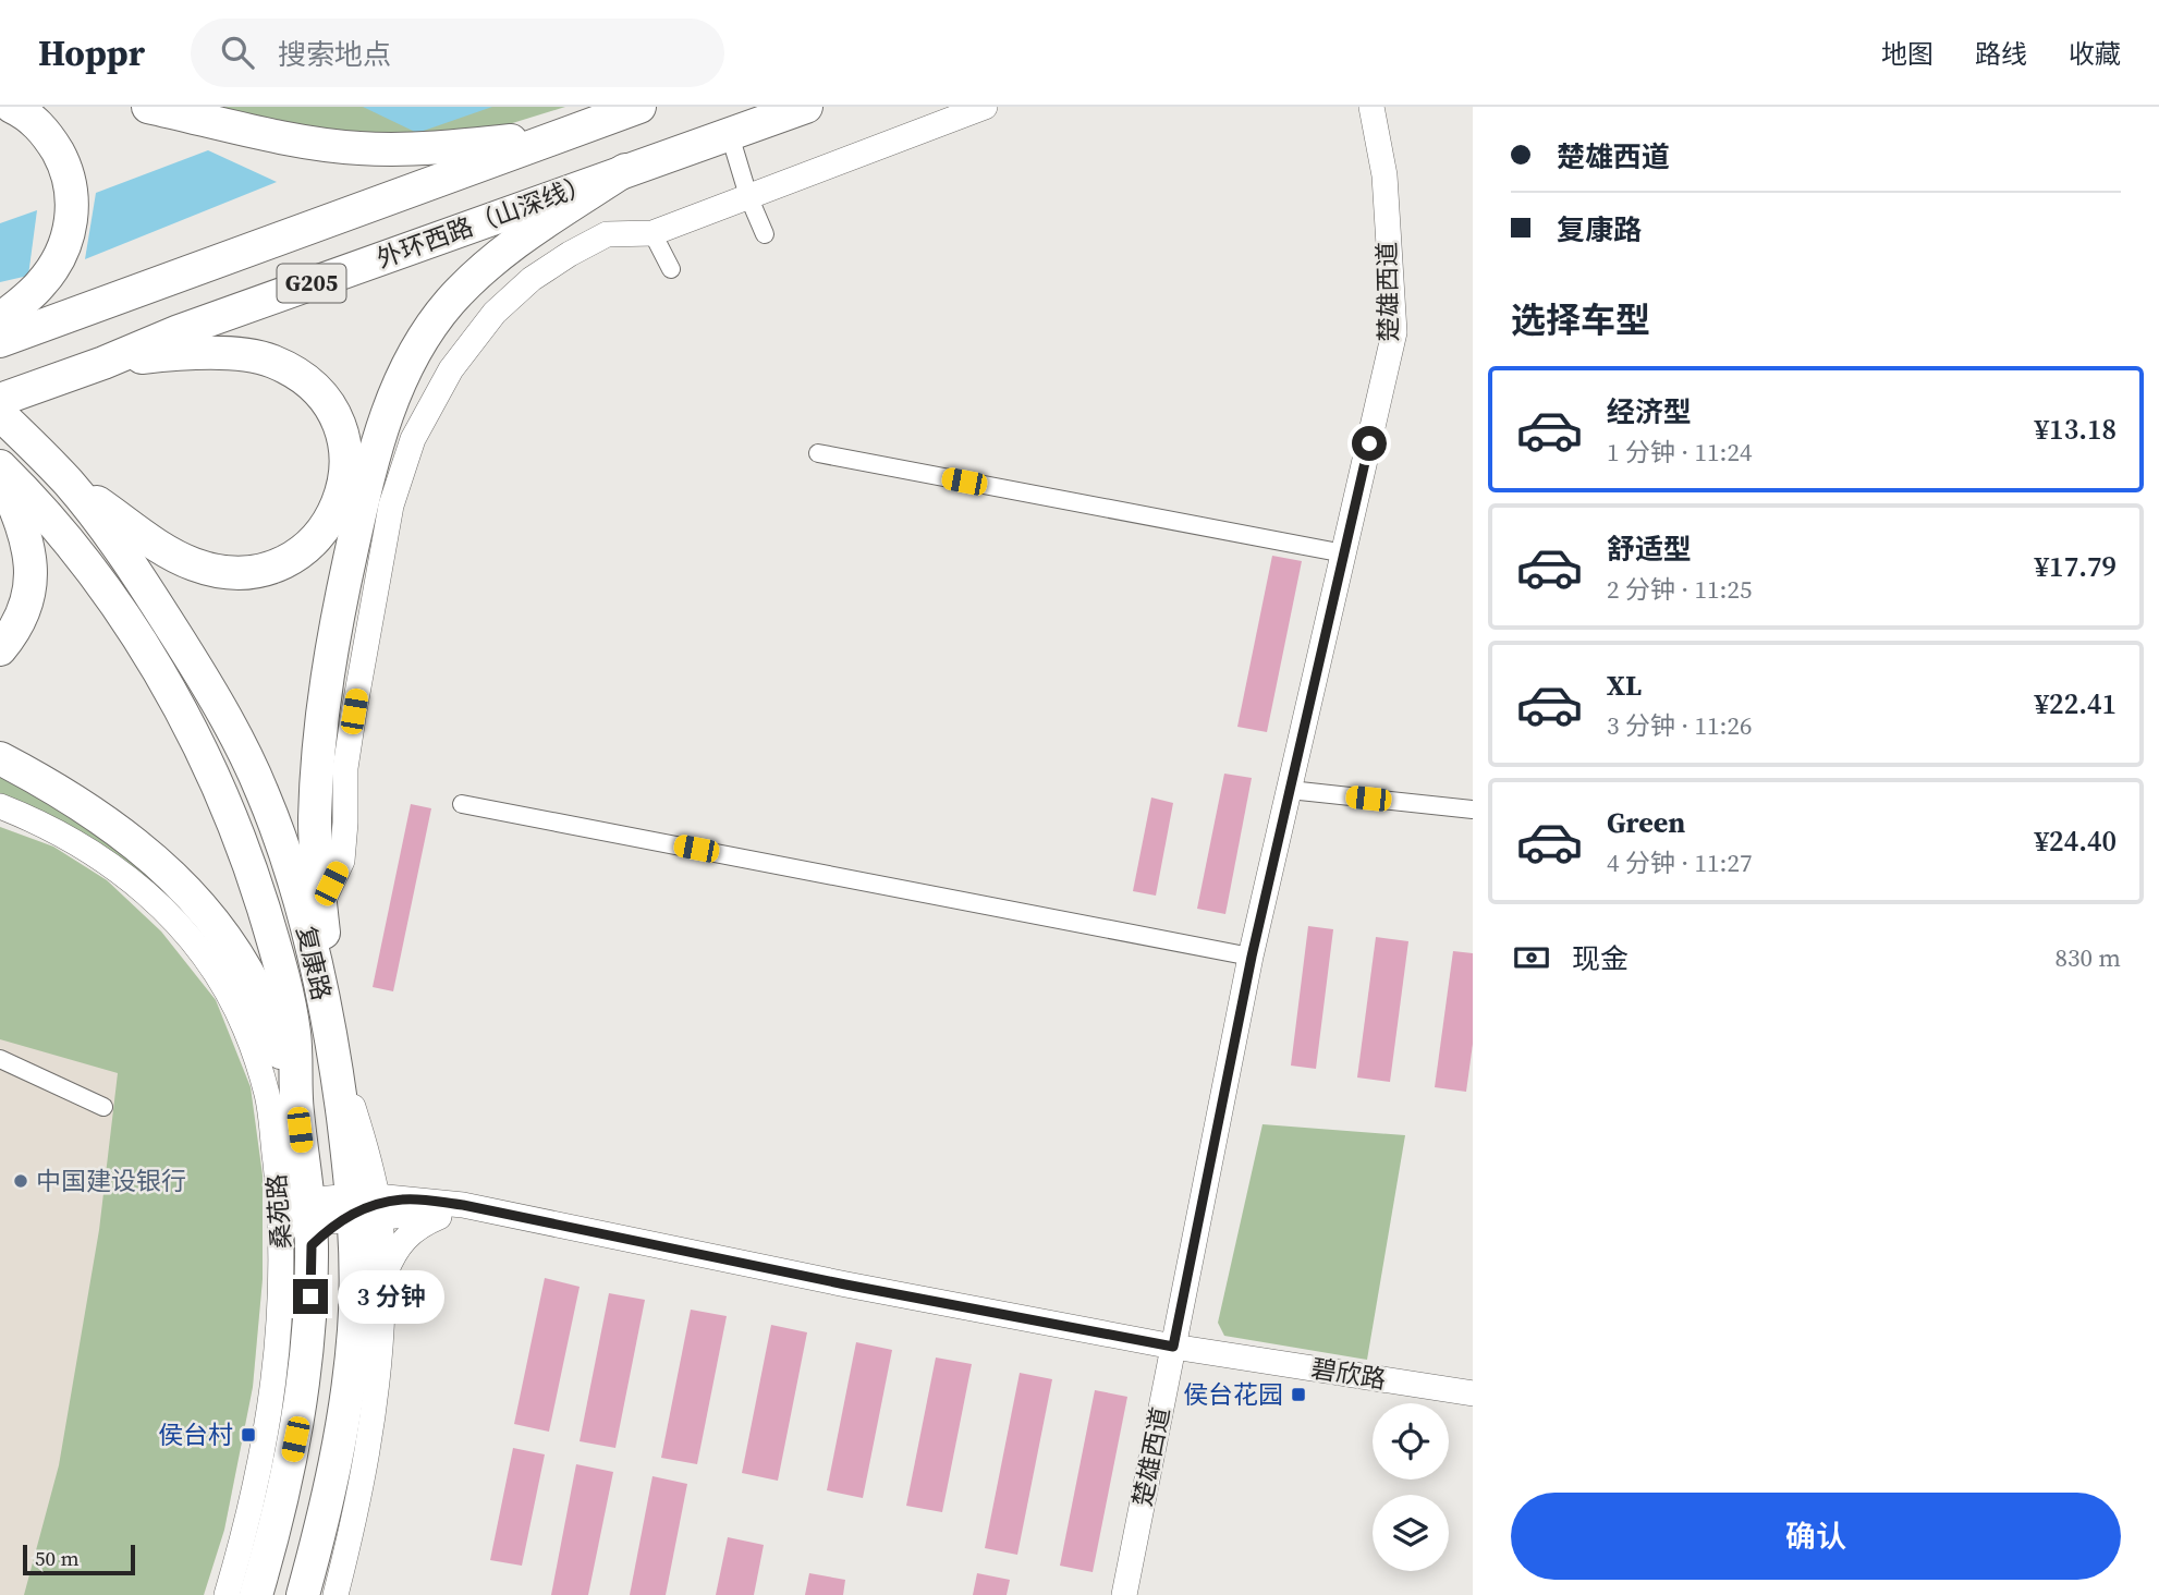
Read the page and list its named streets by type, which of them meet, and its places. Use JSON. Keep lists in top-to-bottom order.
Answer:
{
  "streets": {
    "highway": ["外环西路（山深线）", "G205", "复康路"],
    "street": ["楚雄西道", "桑苑路", "碧欣路"]
  },
  "crossings": [
    ["楚雄西道", "碧欣路"],
    ["复康路", "桑苑路"],
    ["复康路", "碧欣路"],
    ["桑苑路", "碧欣路"]
  ],
  "places": {
    "other": ["中国建设银行"],
    "transit": ["侯台花园", "侯台村"]
  },
  "scale_bar": "50 m",
  "page": {
    "header": "Hoppr",
    "search": "搜索地点",
    "nav": ["地图", "路线", "收藏"],
    "banner": ["楚雄西道", "复康路"],
    "heading": "选择车型",
    "list": [
      {
        "name": "经济型",
        "note": "1 分钟 · 11:24",
        "value": "¥13.18"
      },
      {
        "name": "舒适型",
        "note": "2 分钟 · 11:25",
        "value": "¥17.79"
      },
      {
        "name": "XL",
        "note": "3 分钟 · 11:26",
        "value": "¥22.41"
      },
      {
        "name": "Green",
        "note": "4 分钟 · 11:27",
        "value": "¥24.40"
      }
    ],
    "pay": ["现金", "830 m"],
    "bubble": "3 分钟",
    "buttons": "确认",
    "scale": "50 m"
  }
}
